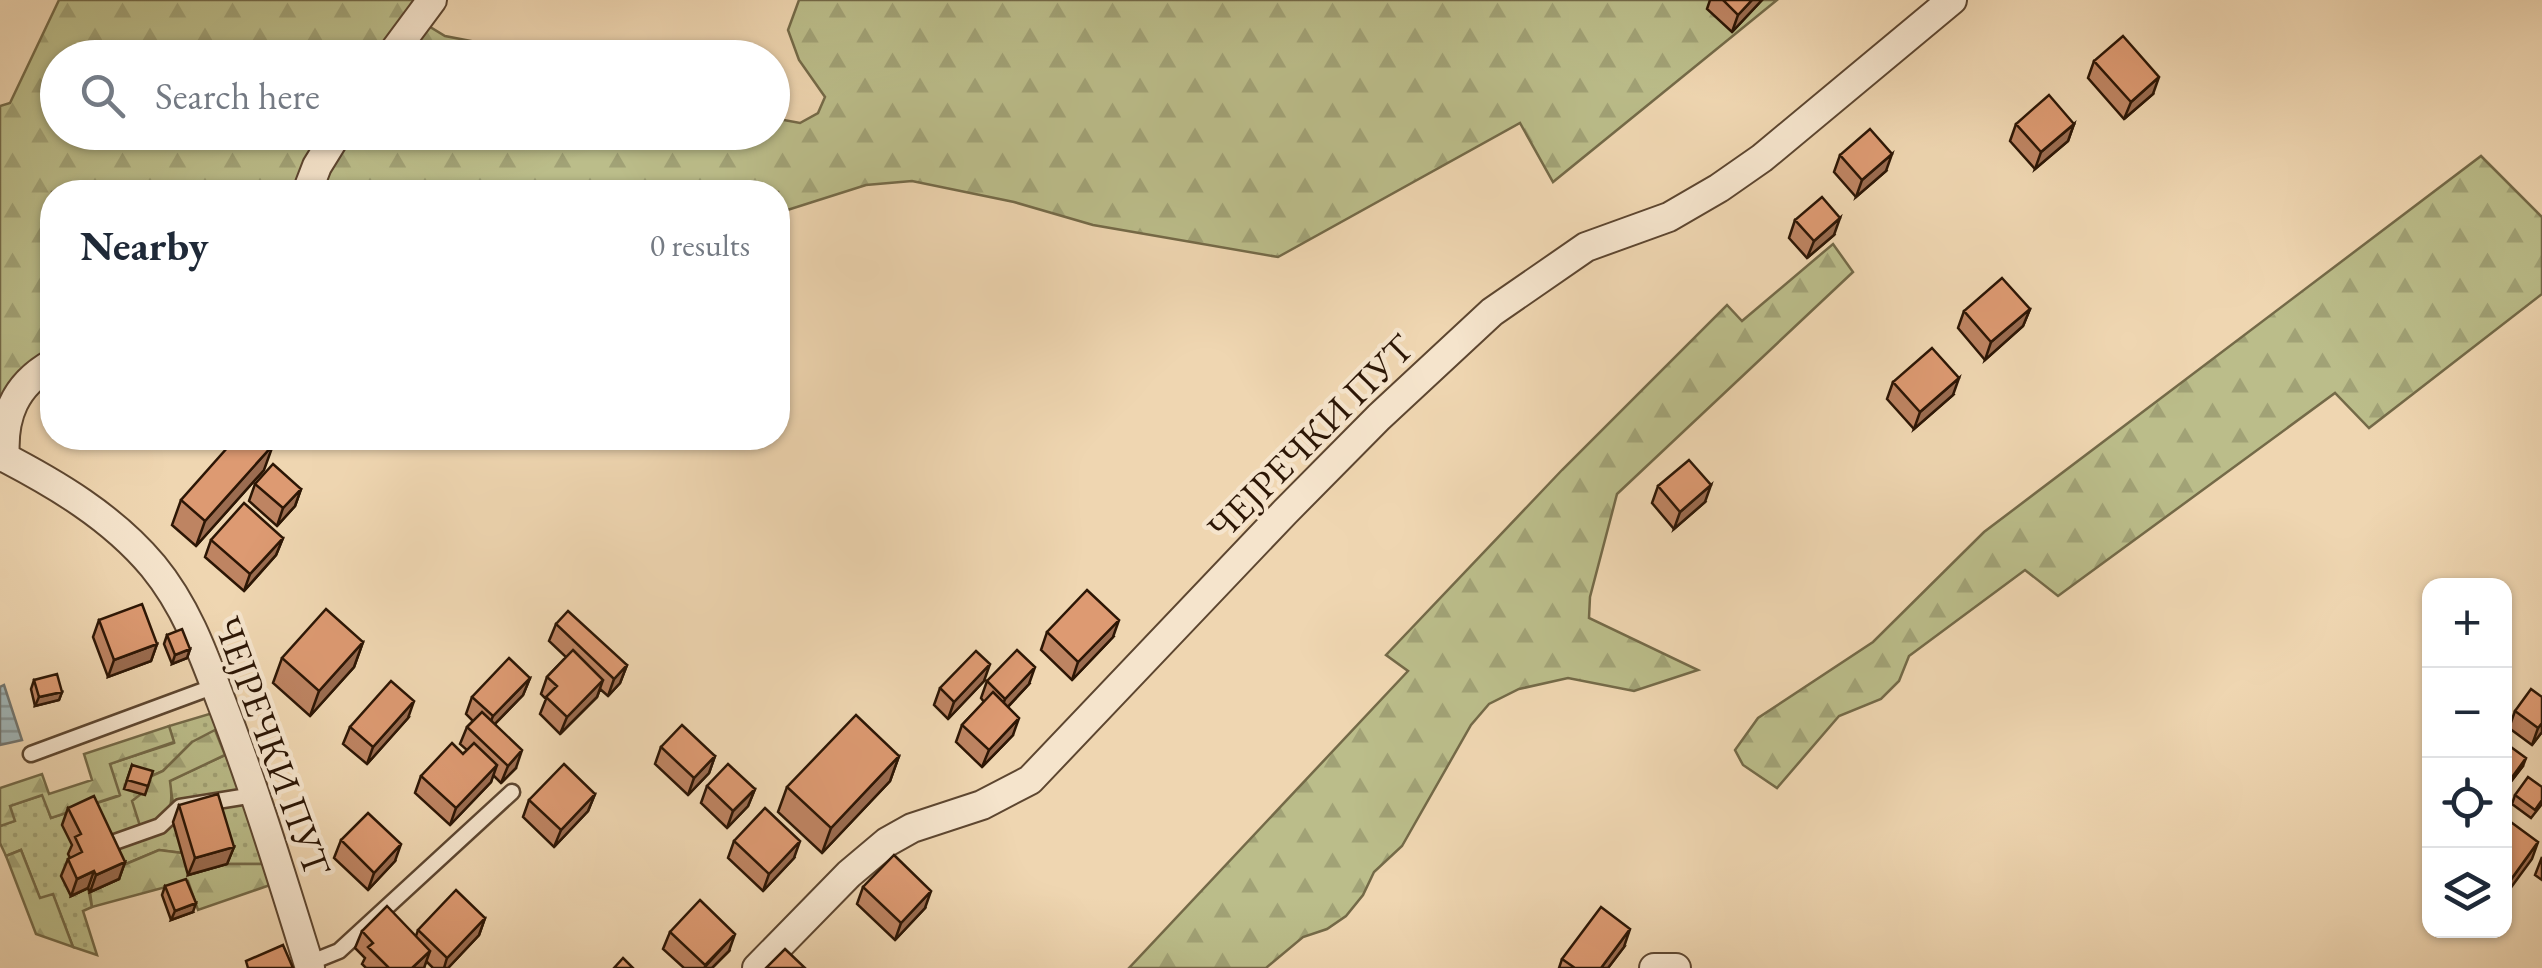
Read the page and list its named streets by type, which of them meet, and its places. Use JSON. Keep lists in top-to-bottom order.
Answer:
{
  "streets": {
    "street": ["ЧЕЈРЕЧКИ ПУТ"]
  },
  "page": {
    "search": "Search here",
    "heading": ["Nearby", "0 results"],
    "map_buttons": ["+", "−"]
  }
}
